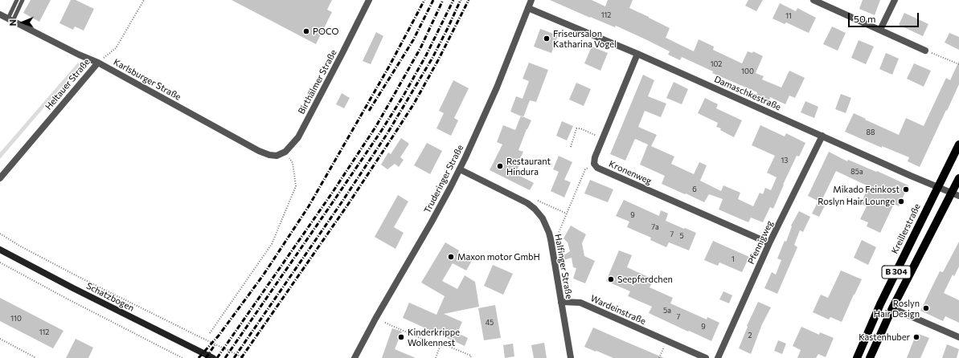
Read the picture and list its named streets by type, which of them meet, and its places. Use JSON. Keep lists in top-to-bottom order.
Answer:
{
  "streets": {
    "main road": ["Kreillerstraße", "B 304", "Schatzbogen"],
    "street": [
      "Karlsburger Straße",
      "Birthälmer Straße",
      "Heltauer Straße",
      "Damaschkestraße",
      "Kronenweg",
      "Truderinger Straße",
      "Pfennigweg",
      "Halfinger Straße",
      "Wardeinstraße"
    ]
  },
  "crossings": [
    ["Karlsburger Straße", "Birthälmer Straße"],
    ["Karlsburger Straße", "Heltauer Straße"],
    ["Damaschkestraße", "Kronenweg"],
    ["Damaschkestraße", "Truderinger Straße"],
    ["Damaschkestraße", "Kreillerstraße"],
    ["Damaschkestraße", "Pfennigweg"],
    ["Damaschkestraße", "B 304"],
    ["Kronenweg", "Pfennigweg"],
    ["Truderinger Straße", "Halfinger Straße"],
    ["Halfinger Straße", "Wardeinstraße"]
  ],
  "places": [
    "POCO",
    "Friseursalon Katharina Vogel",
    "Restaurant Hindura",
    "Mikado Feinkost",
    "Roslyn Hair Lounge",
    "Maxon motor GmbH",
    "Seepferdchen",
    "Roslyn Hair Design",
    "Kinderkrippe Wolkennest",
    "Kastenhuber"
  ],
  "house_numbers": [
    "112",
    "11",
    "102",
    "100",
    "88",
    "13",
    "85a",
    "6",
    "9",
    "7a",
    "7",
    "5",
    "1",
    "5a",
    "7",
    "110",
    "45",
    "9",
    "112",
    "2"
  ],
  "scale_bar": "50 m",
  "north": "left"
}
